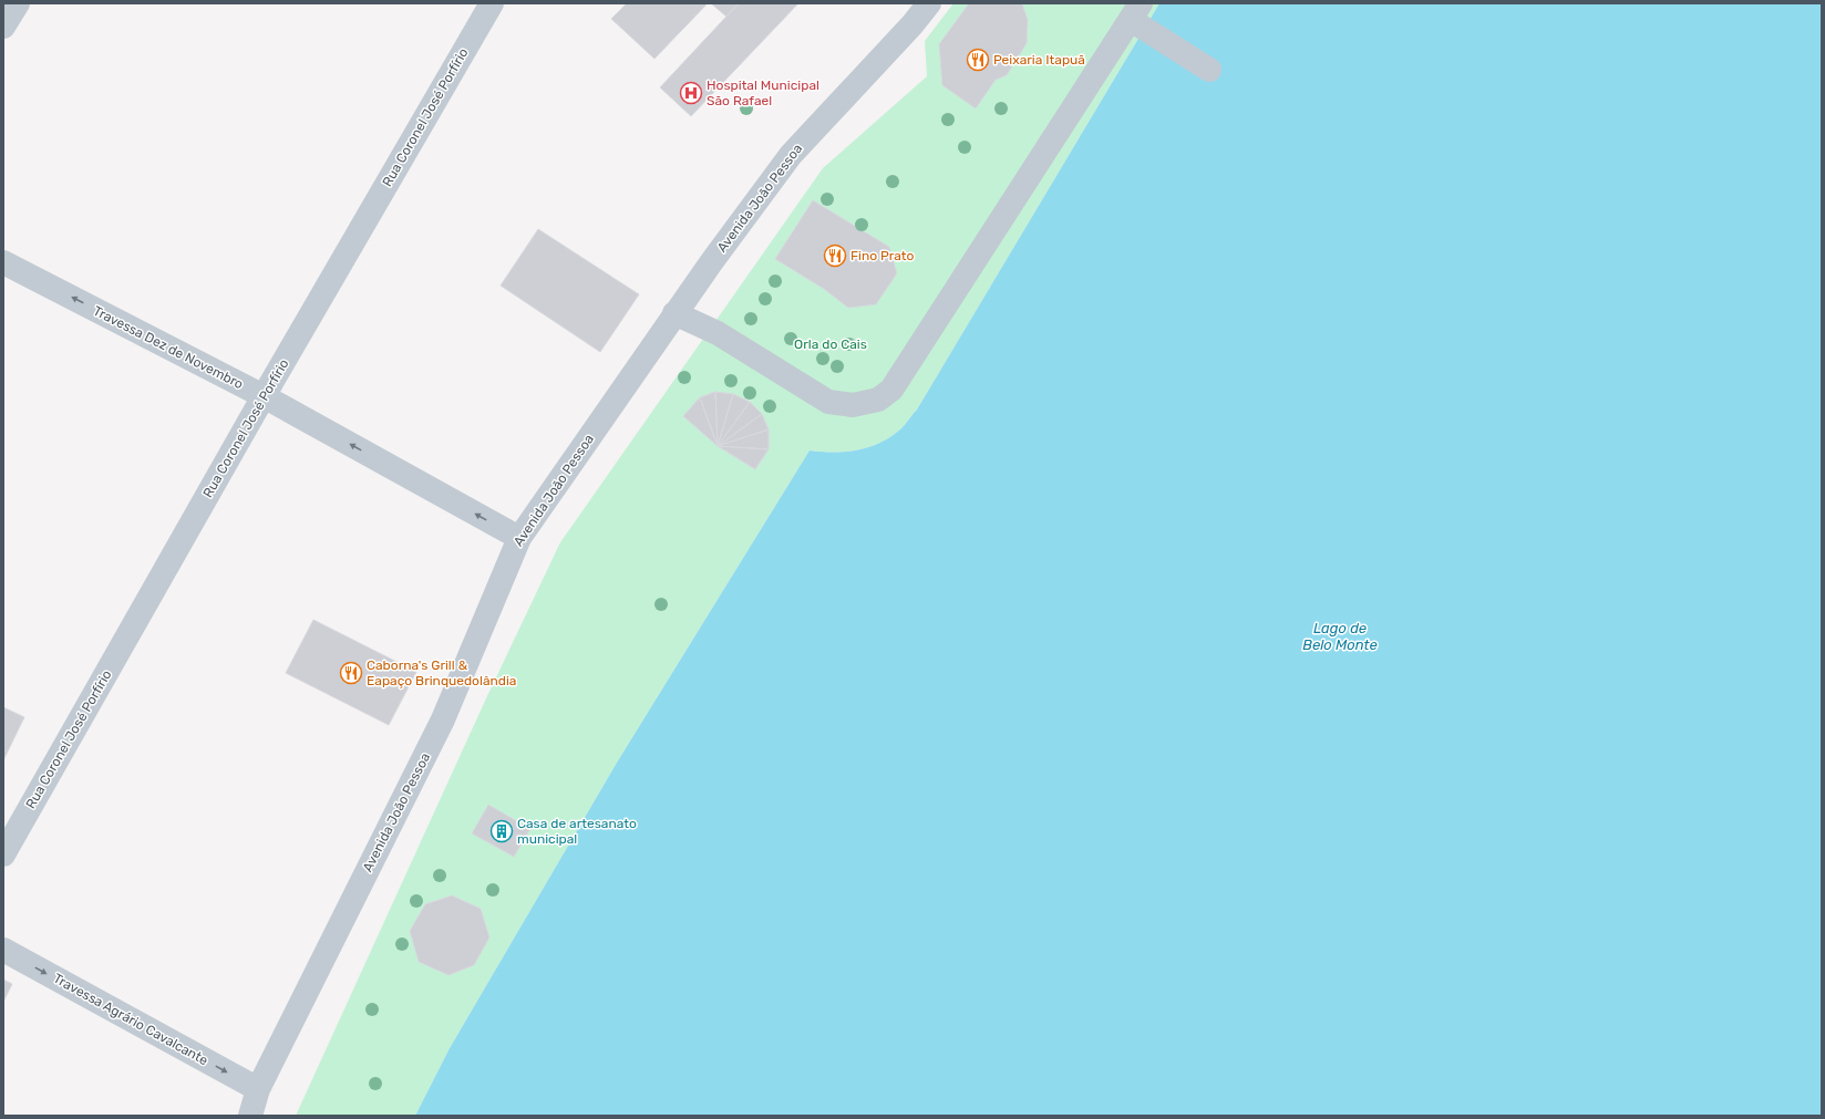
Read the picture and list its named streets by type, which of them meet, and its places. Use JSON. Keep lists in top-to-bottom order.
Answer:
{
  "streets": {
    "street": [
      "Rua Coronel José Porfírio",
      "Avenida João Pessoa",
      "Travessa Dez de Novembro",
      "Travessa Agrário Cavalcante"
    ]
  },
  "crossings": [
    ["Rua Coronel José Porfírio", "Travessa Dez de Novembro"],
    ["Avenida João Pessoa", "Travessa Dez de Novembro"],
    ["Avenida João Pessoa", "Travessa Agrário Cavalcante"]
  ],
  "one_way": ["Travessa Dez de Novembro", "Travessa Agrário Cavalcante"],
  "water": ["Lago de Belo Monte"],
  "parks": ["Orla do Cais"],
  "places": {
    "restaurant": ["Peixaria Itapuã", "Fino Prato", "Caborna's Grill & Eapaço Brinquedolândia"],
    "hospital": ["Hospital Municipal São Rafael"],
    "building": ["Casa de artesanato municipal"]
  }
}
